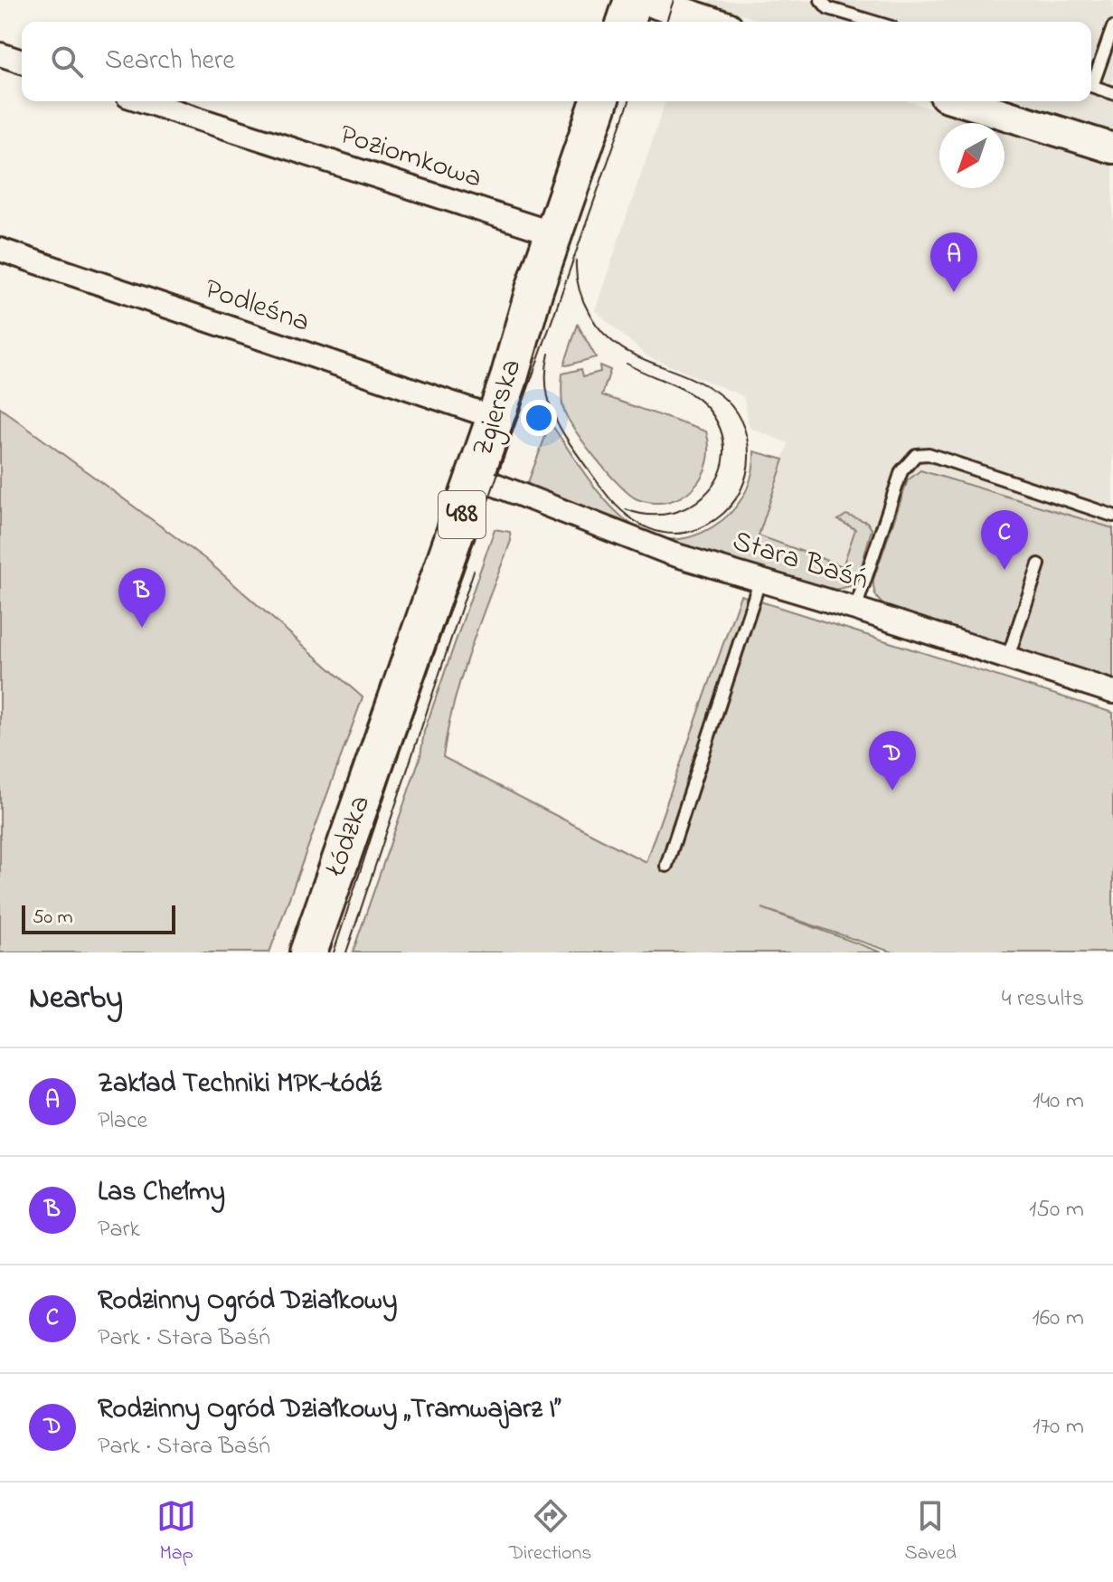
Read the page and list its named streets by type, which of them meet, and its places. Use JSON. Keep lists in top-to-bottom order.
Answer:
{
  "streets": {
    "main road": ["Zgierska", "488", "Łódzka"],
    "street": ["Poziomkowa", "Podleśna", "Stara Baśń"]
  },
  "crossings": [
    ["Poziomkowa", "Zgierska"],
    ["Podleśna", "Zgierska"],
    ["Zgierska", "Stara Baśń"],
    ["Zgierska", "Łódzka"]
  ],
  "scale_bar": "50 m",
  "north": "bottom left",
  "page": {
    "search": "Search here",
    "pins": [
      "A",
      "C",
      "B",
      "D"
    ],
    "scale": "50 m",
    "heading": ["Nearby", "4 results"],
    "list": [
      {
        "mark": "A",
        "name": "Zakład Techniki MPK-Łódź",
        "note": "Place",
        "value": "140 m"
      },
      {
        "mark": "B",
        "name": "Las Chełmy",
        "note": "Park",
        "value": "150 m"
      },
      {
        "mark": "C",
        "name": "Rodzinny Ogród Działkowy",
        "note": "Park · Stara Baśń",
        "value": "160 m"
      },
      {
        "mark": "D",
        "name": "Rodzinny Ogród Działkowy „Tramwajarz I”",
        "note": "Park · Stara Baśń",
        "value": "170 m"
      }
    ],
    "nav": ["Map", "Directions", "Saved"]
  }
}
